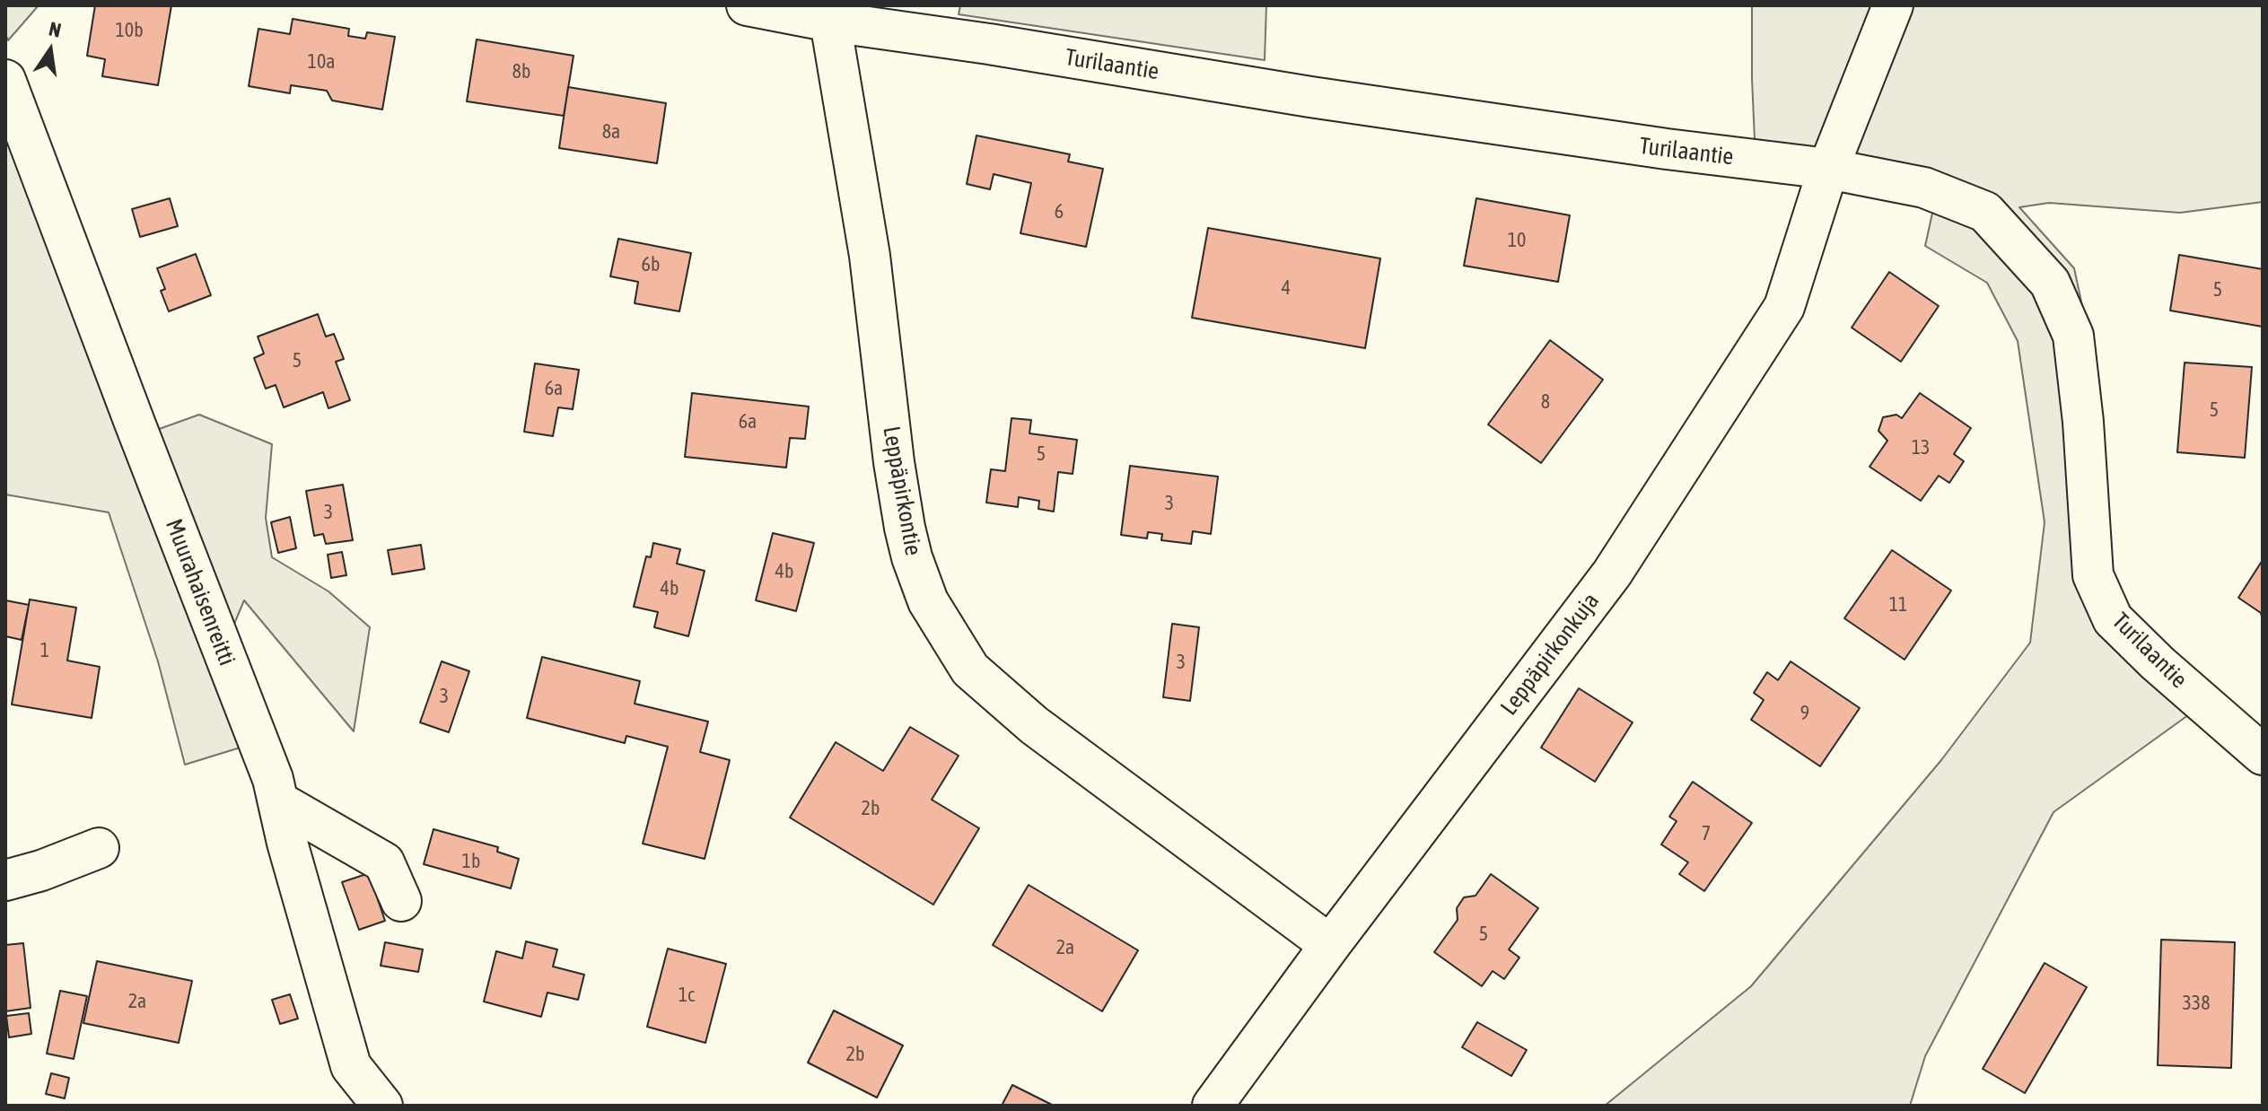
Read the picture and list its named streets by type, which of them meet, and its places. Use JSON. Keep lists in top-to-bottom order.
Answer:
{
  "streets": {
    "street": [
      "Turilaantie",
      "Leppäpirkontie",
      "Muurahaisenreitti",
      "Leppäpirkonkuja"
    ]
  },
  "crossings": [
    ["Turilaantie", "Leppäpirkontie"],
    ["Turilaantie", "Leppäpirkonkuja"],
    ["Leppäpirkontie", "Leppäpirkonkuja"]
  ],
  "house_numbers": [
    "10b",
    "10a",
    "8b",
    "8a",
    "6",
    "10",
    "6b",
    "4",
    "5",
    "5",
    "6a",
    "8",
    "5",
    "6a",
    "13",
    "5",
    "3",
    "3",
    "4b",
    "4b",
    "11",
    "1",
    "3",
    "3",
    "9",
    "2b",
    "7",
    "1b",
    "5",
    "2a",
    "1c",
    "2a",
    "338",
    "2b"
  ],
  "north": "top"
}
